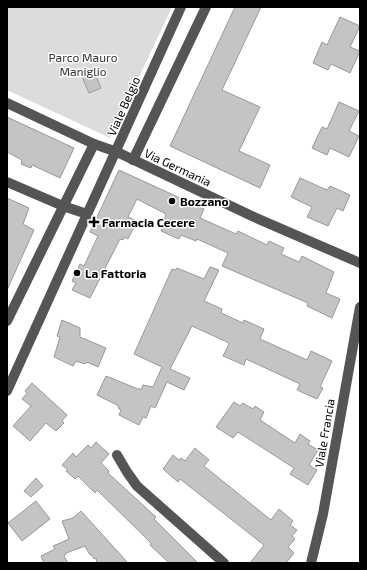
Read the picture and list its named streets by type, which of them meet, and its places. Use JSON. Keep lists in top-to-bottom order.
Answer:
{
  "streets": {
    "street": ["Viale Belgio", "Via Germania", "Viale Francia"]
  },
  "crossings": [
    ["Viale Belgio", "Via Germania"]
  ],
  "parks": ["Parco Mauro Maniglio"],
  "places": {
    "other": ["Bozzano", "La Fattoria"],
    "health": ["Farmacia Cecere"]
  }
}
